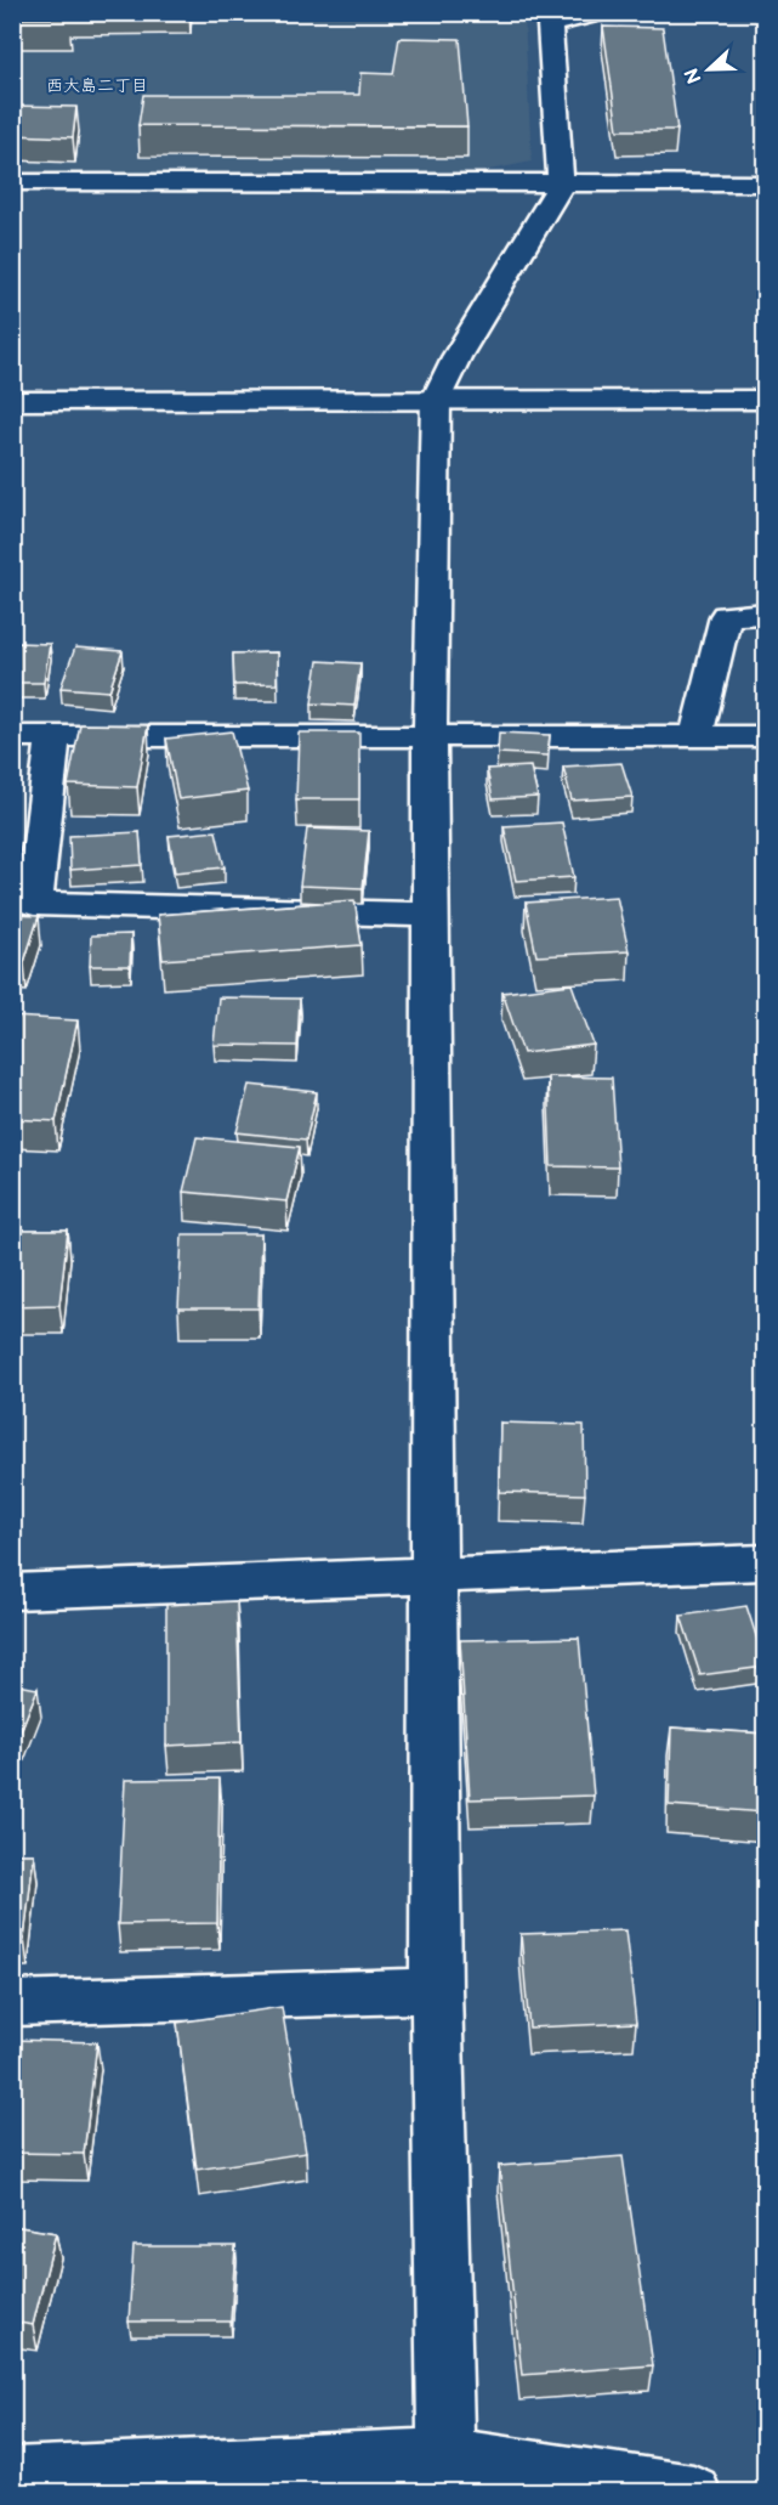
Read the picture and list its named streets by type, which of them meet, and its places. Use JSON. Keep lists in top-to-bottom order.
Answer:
{
  "districts": ["西大島二丁目"],
  "north": "left"
}
